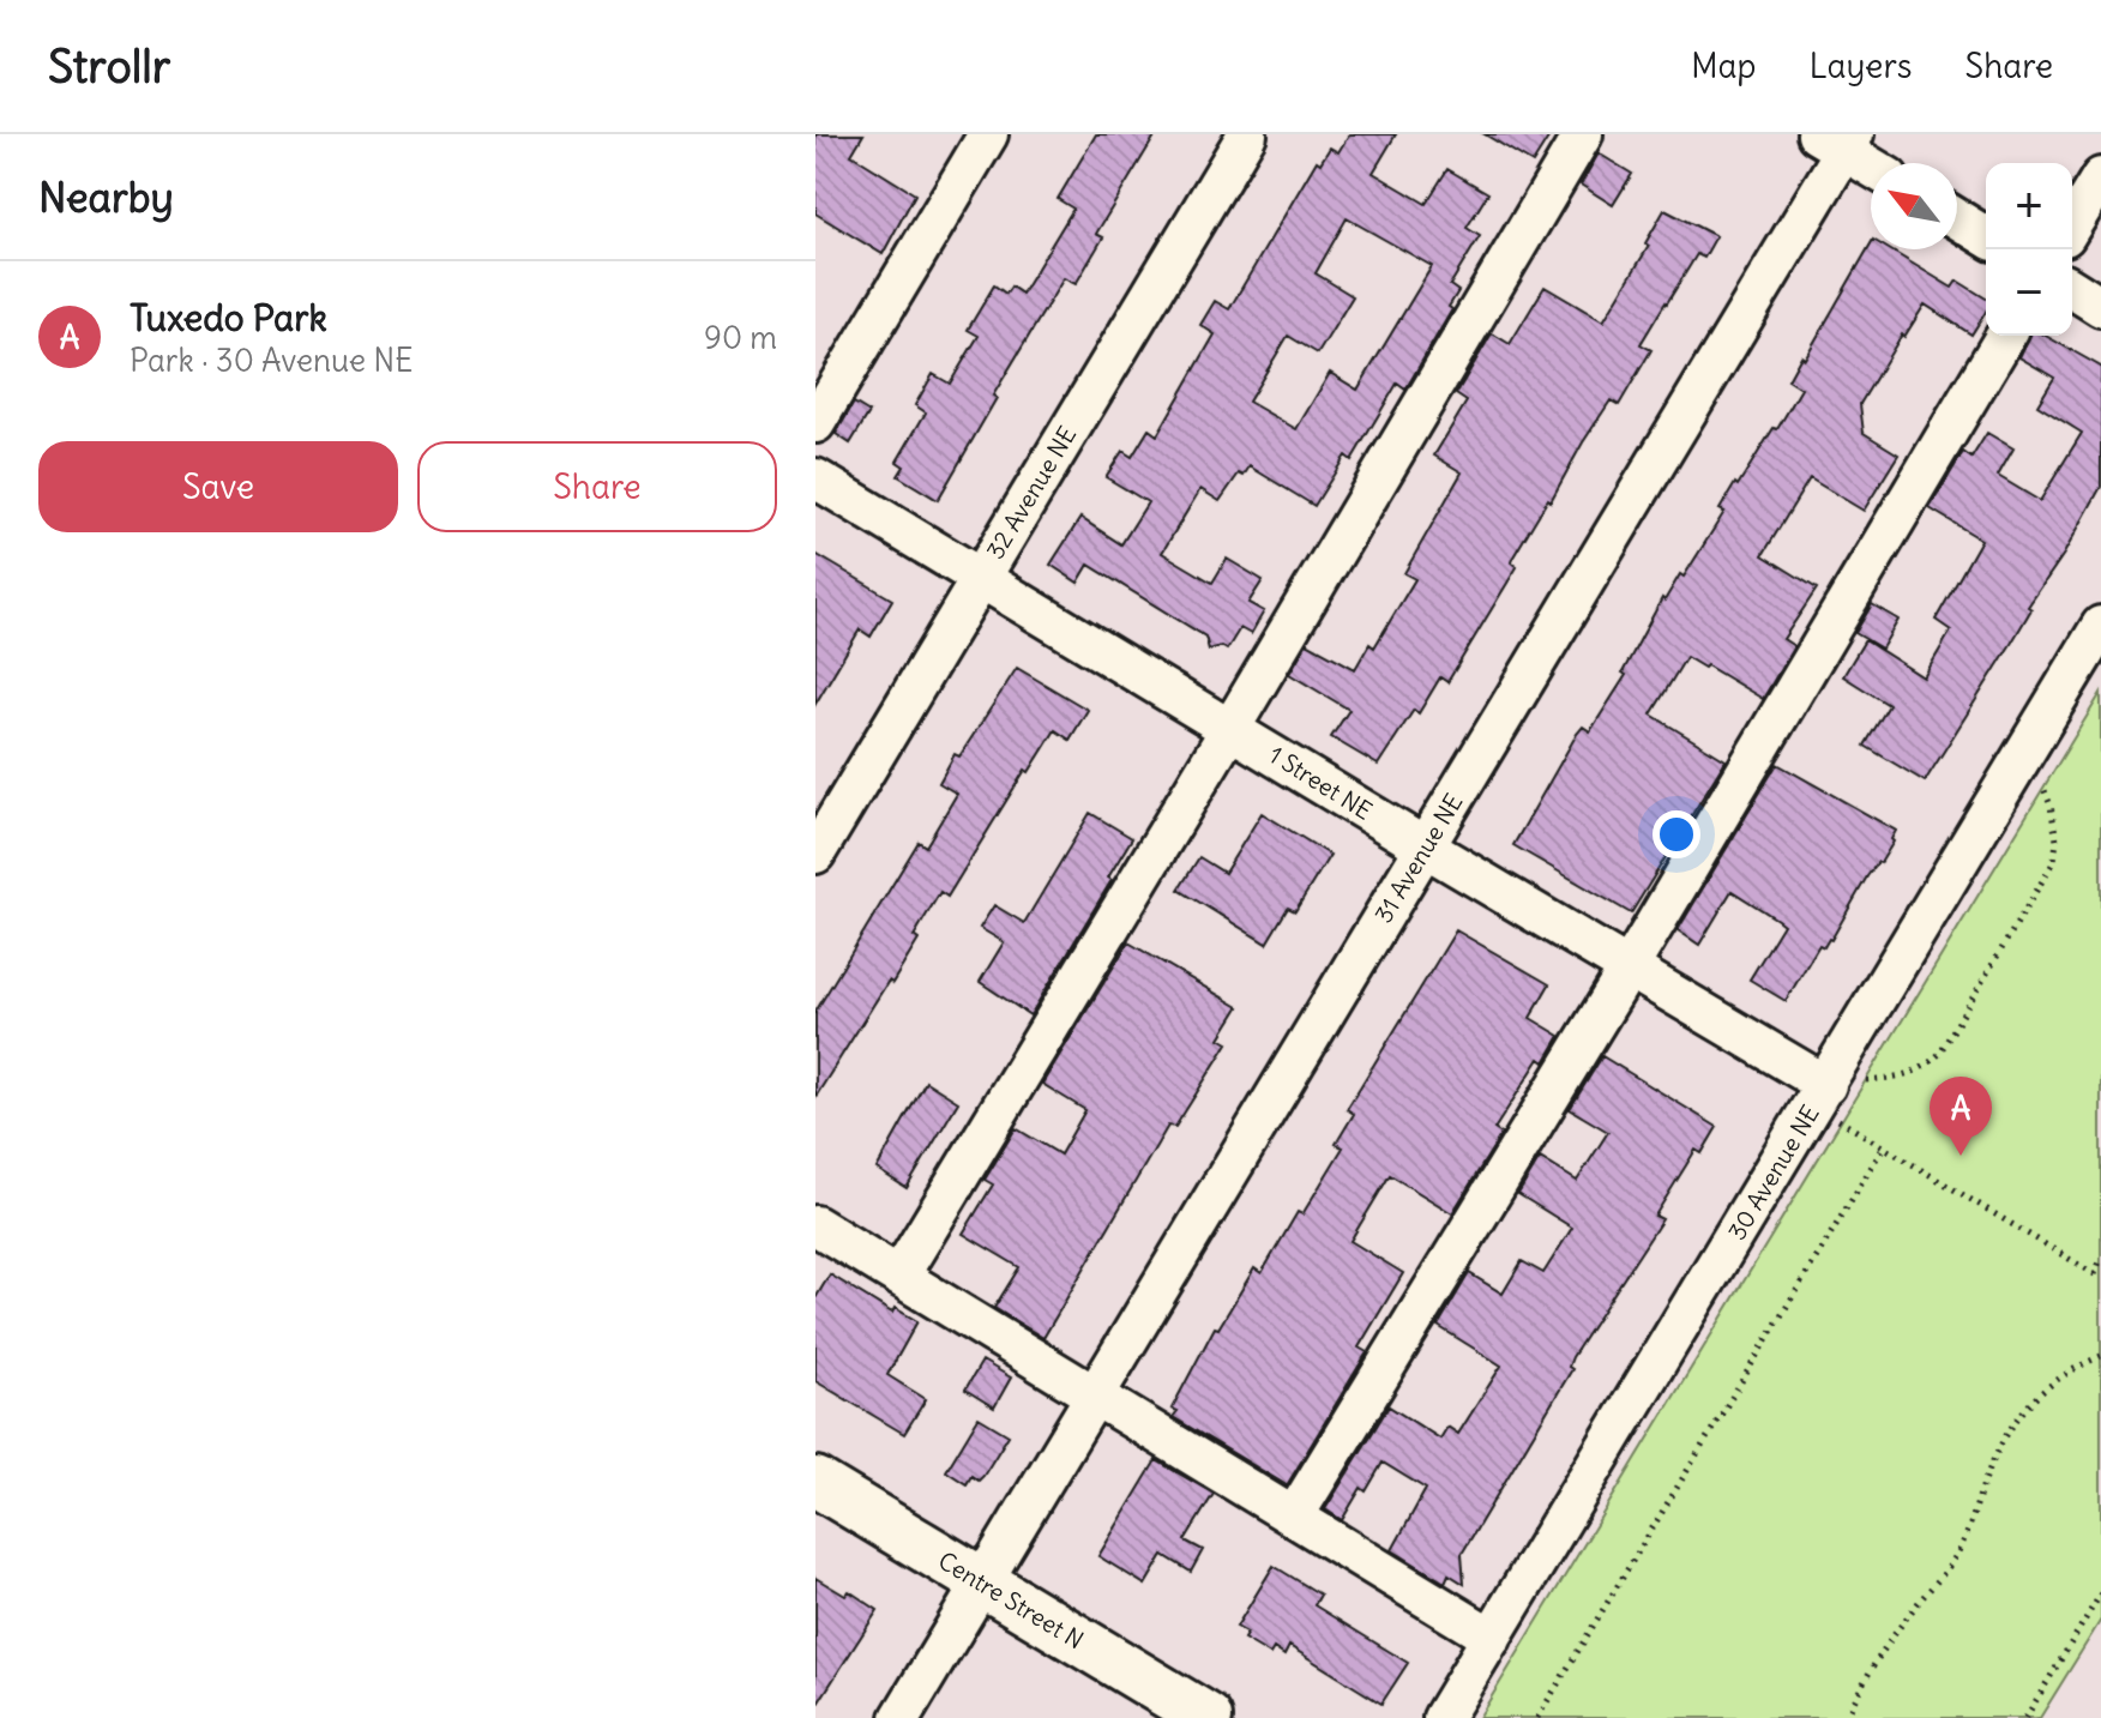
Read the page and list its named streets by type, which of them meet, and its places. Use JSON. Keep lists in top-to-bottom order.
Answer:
{
  "streets": {
    "main road": ["Centre Street N"],
    "street": [
      "32 Avenue NE",
      "1 Street NE",
      "31 Avenue NE",
      "30 Avenue NE"
    ]
  },
  "crossings": [
    ["32 Avenue NE", "1 Street NE"],
    ["1 Street NE", "31 Avenue NE"],
    ["1 Street NE", "30 Avenue NE"],
    ["31 Avenue NE", "Centre Street N"]
  ],
  "north": "top left",
  "page": {
    "header": "Strollr",
    "nav": ["Map", "Layers", "Share"],
    "heading": "Nearby",
    "map_buttons": ["+", "−"],
    "list": [
      {
        "mark": "A",
        "name": "Tuxedo Park",
        "note": "Park · 30 Avenue NE",
        "value": "90 m"
      }
    ],
    "buttons": ["Save", "Share"],
    "pins": "A"
  }
}
